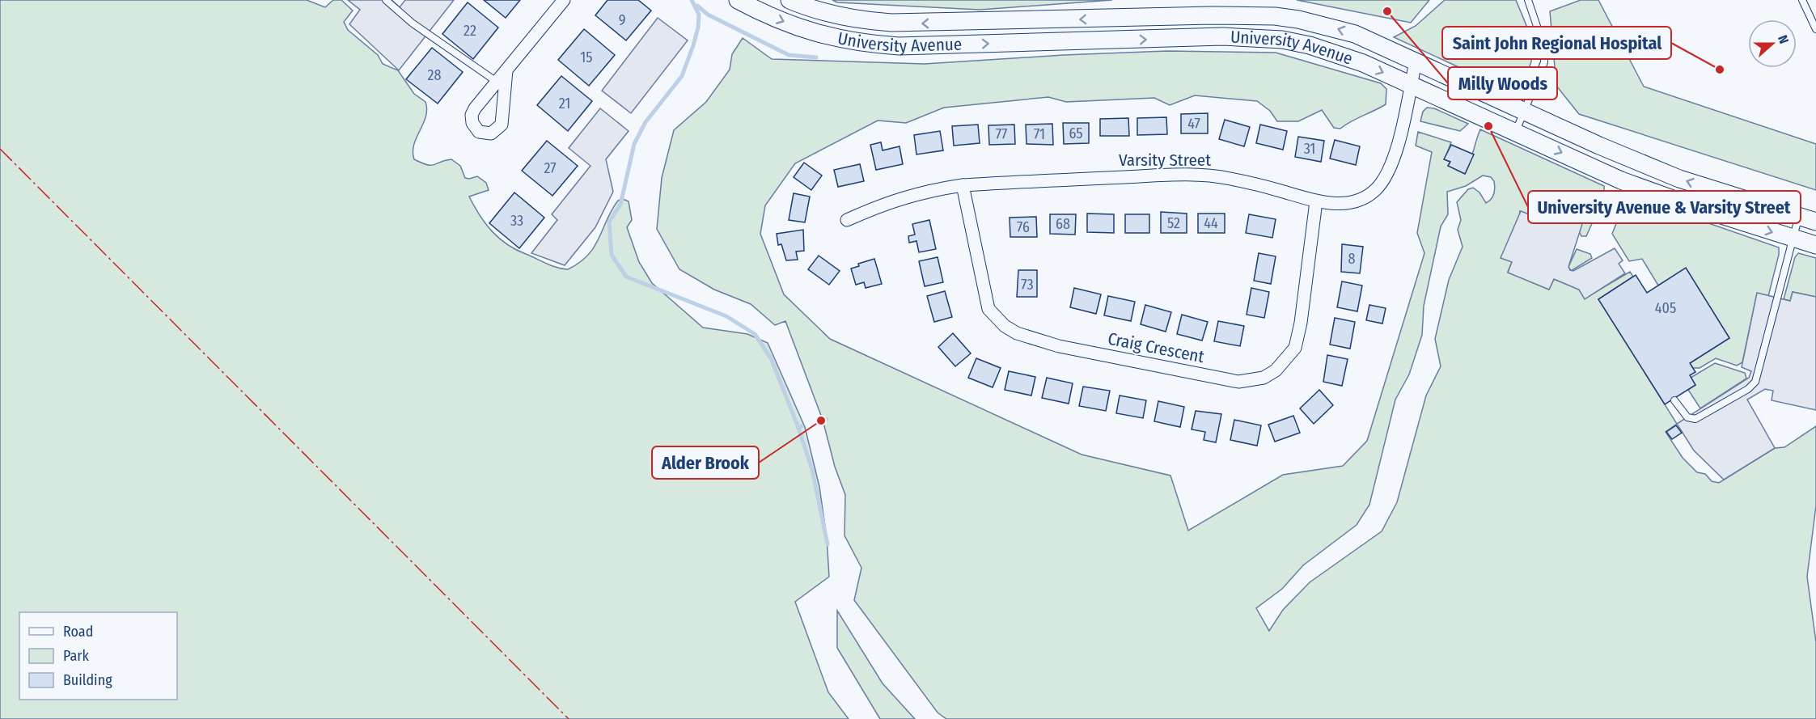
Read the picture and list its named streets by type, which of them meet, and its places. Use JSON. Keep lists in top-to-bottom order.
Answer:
{
  "streets": {
    "main road": ["University Avenue"],
    "street": ["Varsity Street", "Craig Crescent"]
  },
  "crossings": [
    ["University Avenue", "Varsity Street"],
    ["Varsity Street", "Craig Crescent"]
  ],
  "places": [
    "Milly Woods",
    "Saint John Regional Hospital",
    "University Avenue & Varsity Street",
    "Alder Brook"
  ],
  "house_numbers": [
    "9",
    "22",
    "15",
    "28",
    "21",
    "47",
    "65",
    "77",
    "71",
    "31",
    "27",
    "33",
    "52",
    "44",
    "68",
    "76",
    "8",
    "73",
    "405"
  ],
  "legend": ["Road", "Park", "Building"],
  "north": "right"
}
